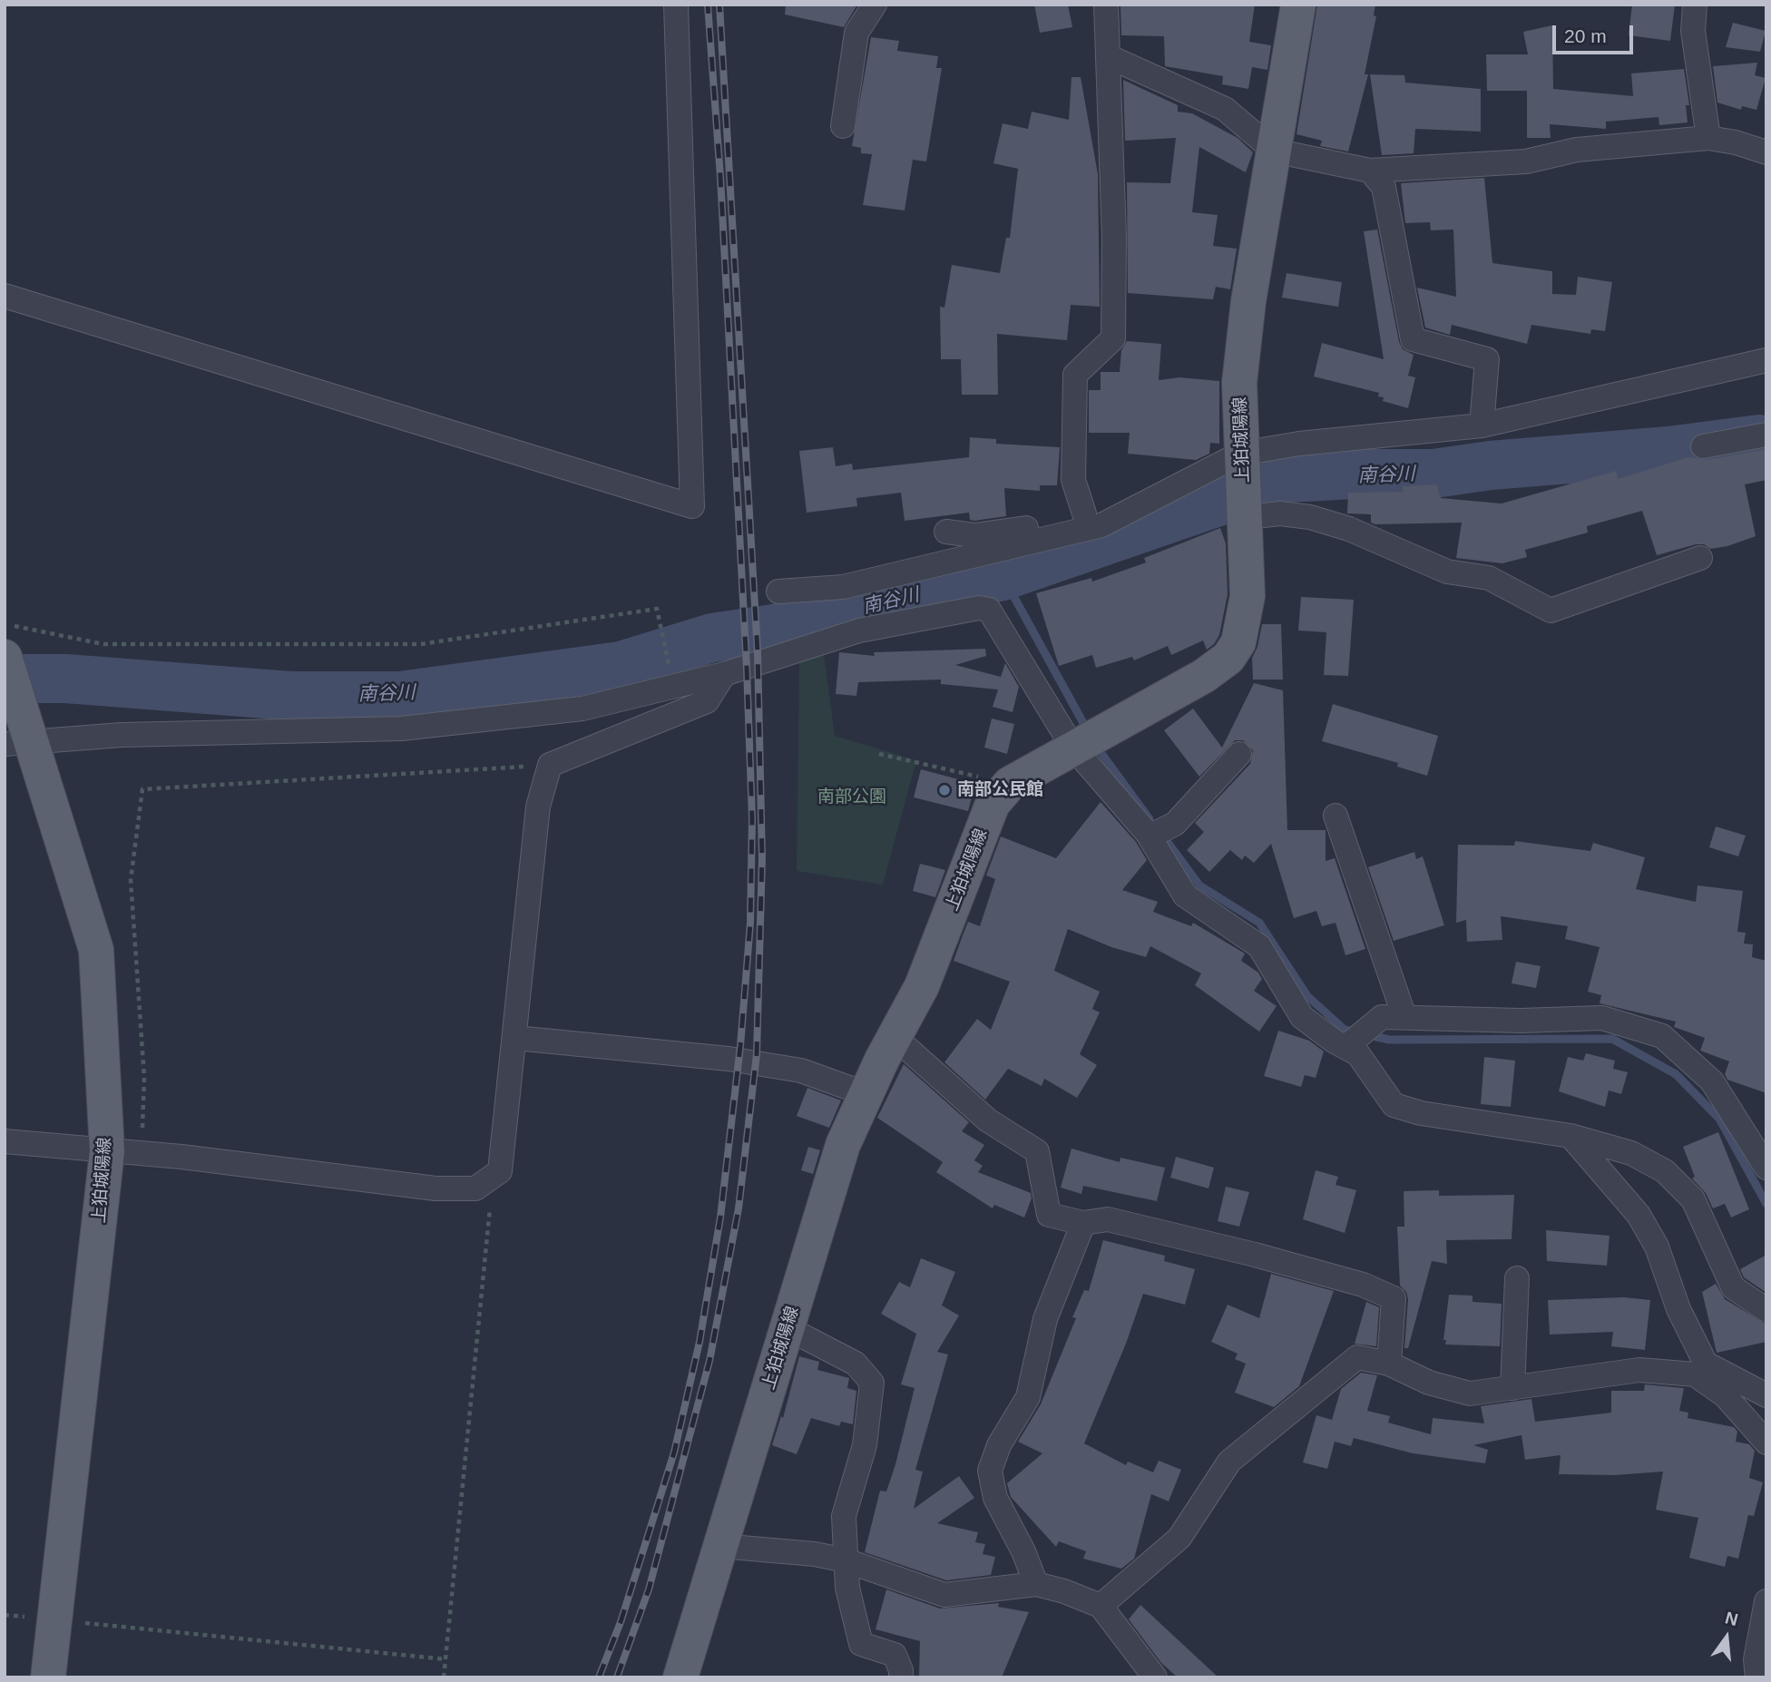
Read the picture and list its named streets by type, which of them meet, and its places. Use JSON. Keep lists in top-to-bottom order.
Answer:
{
  "streets": {
    "main road": ["上狛城陽線"]
  },
  "water": ["南谷川"],
  "parks": ["南部公園"],
  "places": ["南部公民館"],
  "scale_bar": "20 m",
  "north": "top"
}
